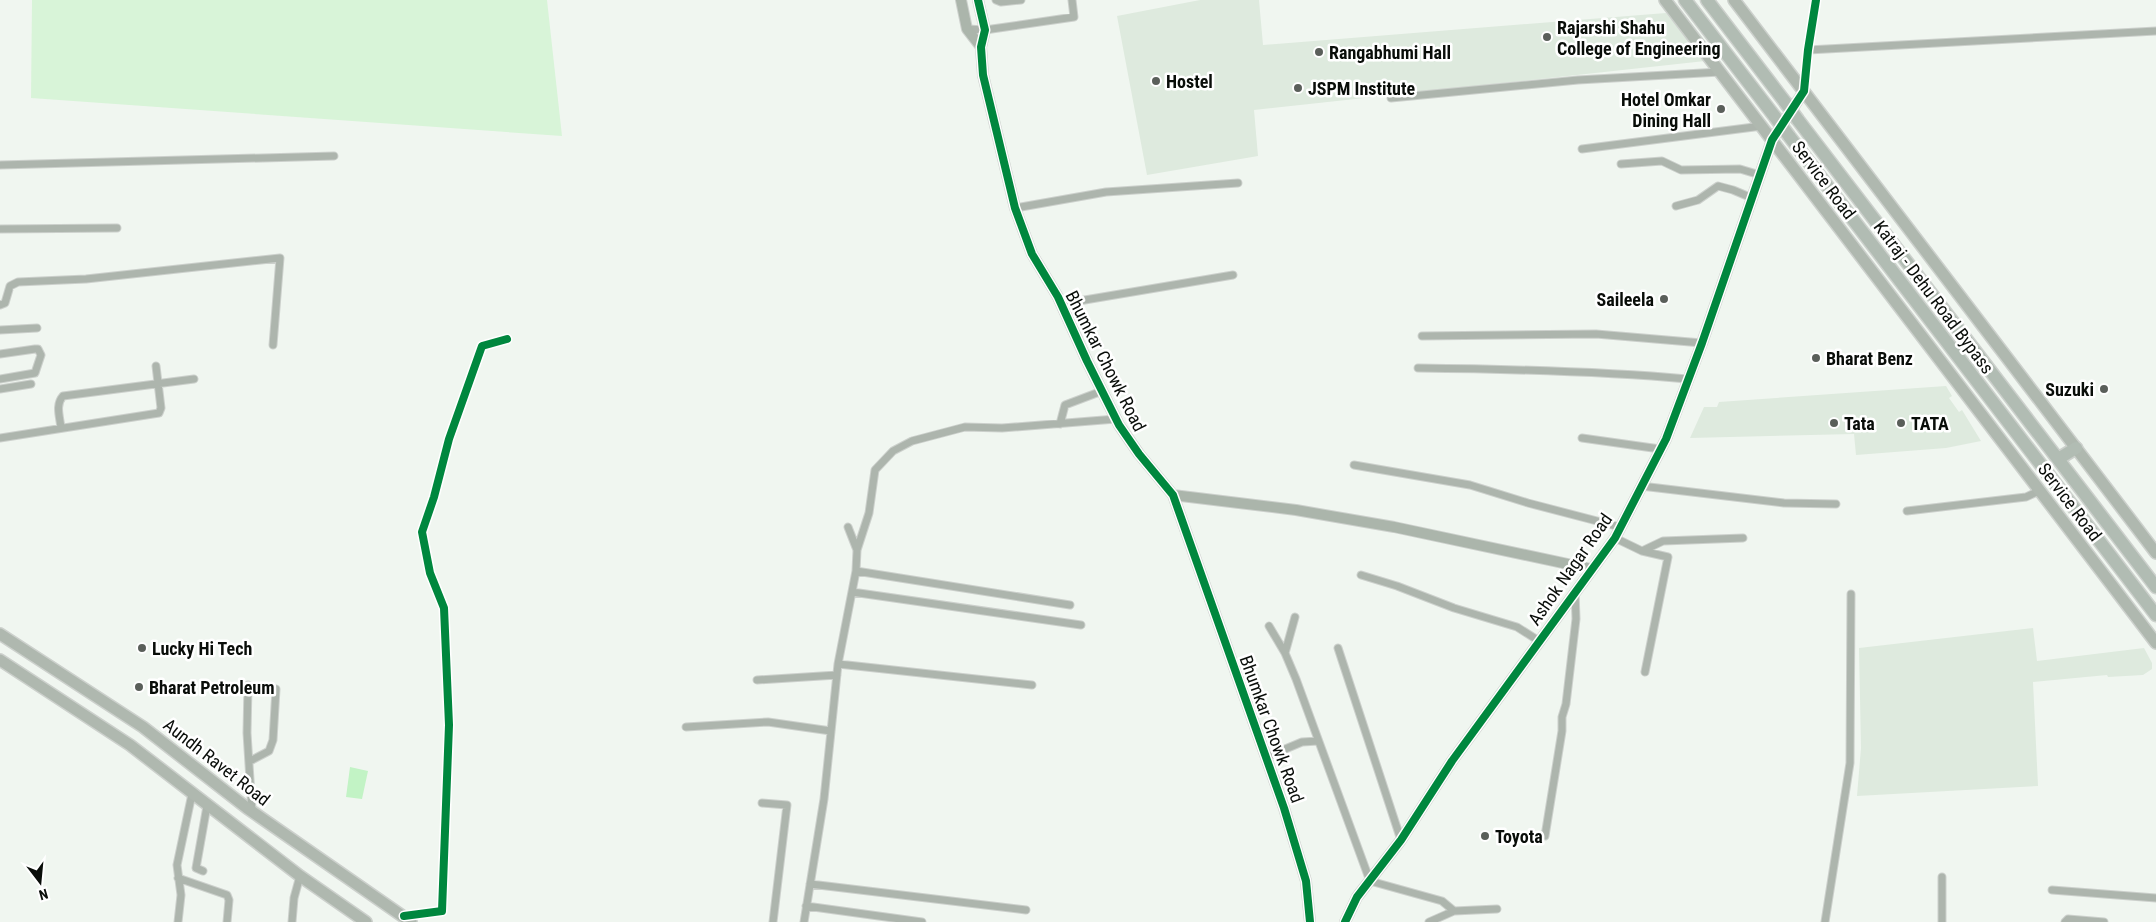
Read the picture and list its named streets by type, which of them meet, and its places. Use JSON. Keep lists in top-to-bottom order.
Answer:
{
  "streets": {
    "highway": ["Katraj - Dehu Road Bypass"],
    "main road": ["Service Road", "Aundh Ravet Road"],
    "street": ["Bhumkar Chowk Road", "Ashok Nagar Road"]
  },
  "crossings": [
    ["Service Road", "Ashok Nagar Road"]
  ],
  "places": [
    "Rajarshi Shahu College of Engineering",
    "Rangabhumi Hall",
    "Hostel",
    "JSPM Institute",
    "Hotel Omkar Dining Hall",
    "Saileela",
    "Bharat Benz",
    "Suzuki",
    "Tata",
    "TATA",
    "Lucky Hi Tech",
    "Bharat Petroleum",
    "Toyota"
  ],
  "north": "bottom"
}
